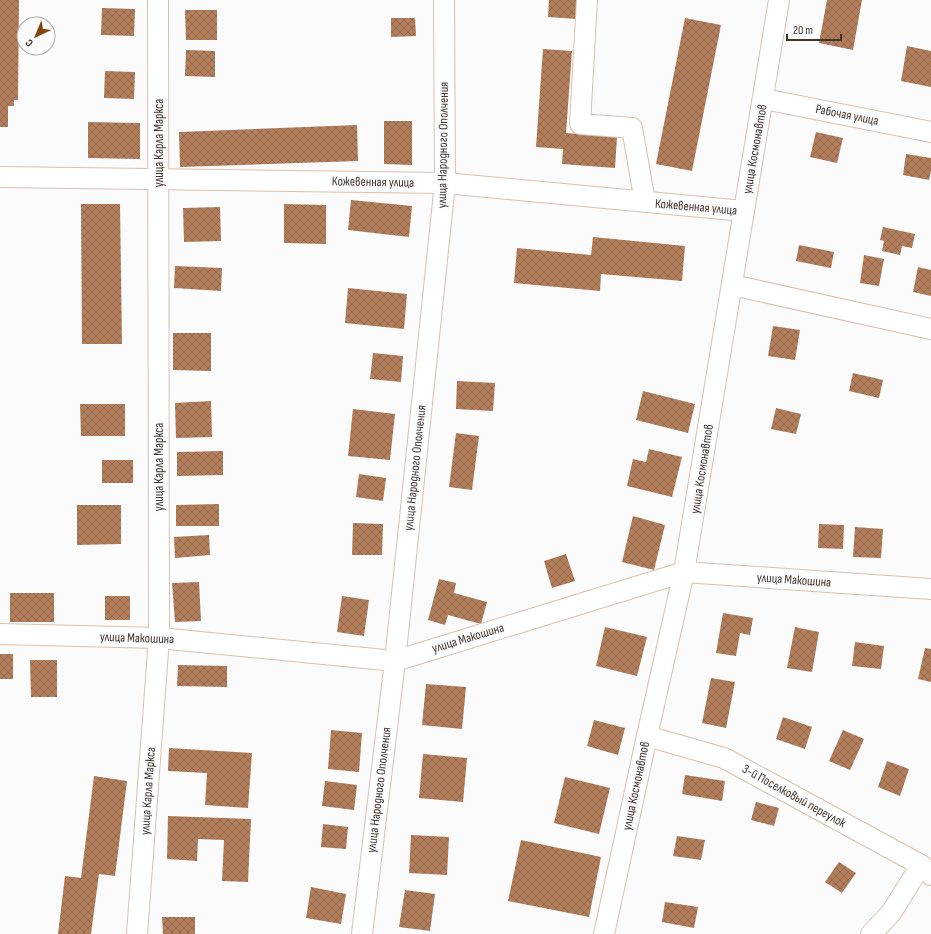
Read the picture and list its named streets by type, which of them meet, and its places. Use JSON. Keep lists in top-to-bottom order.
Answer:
{
  "streets": {
    "street": [
      "Рабочая улица",
      "улица Карла Маркса",
      "улица Народного Ополчения",
      "улица Космонавтов",
      "Кожевенная улица",
      "улица Макошина",
      "3-й Поселковый переулок"
    ]
  },
  "crossings": [
    ["Рабочая улица", "улица Космонавтов"],
    ["улица Карла Маркса", "Кожевенная улица"],
    ["улица Карла Маркса", "улица Макошина"],
    ["улица Народного Ополчения", "Кожевенная улица"],
    ["улица Народного Ополчения", "улица Макошина"],
    ["улица Космонавтов", "Кожевенная улица"],
    ["улица Космонавтов", "улица Макошина"],
    ["улица Космонавтов", "3-й Поселковый переулок"]
  ],
  "scale_bar": "20 m",
  "north": "bottom left"
}
